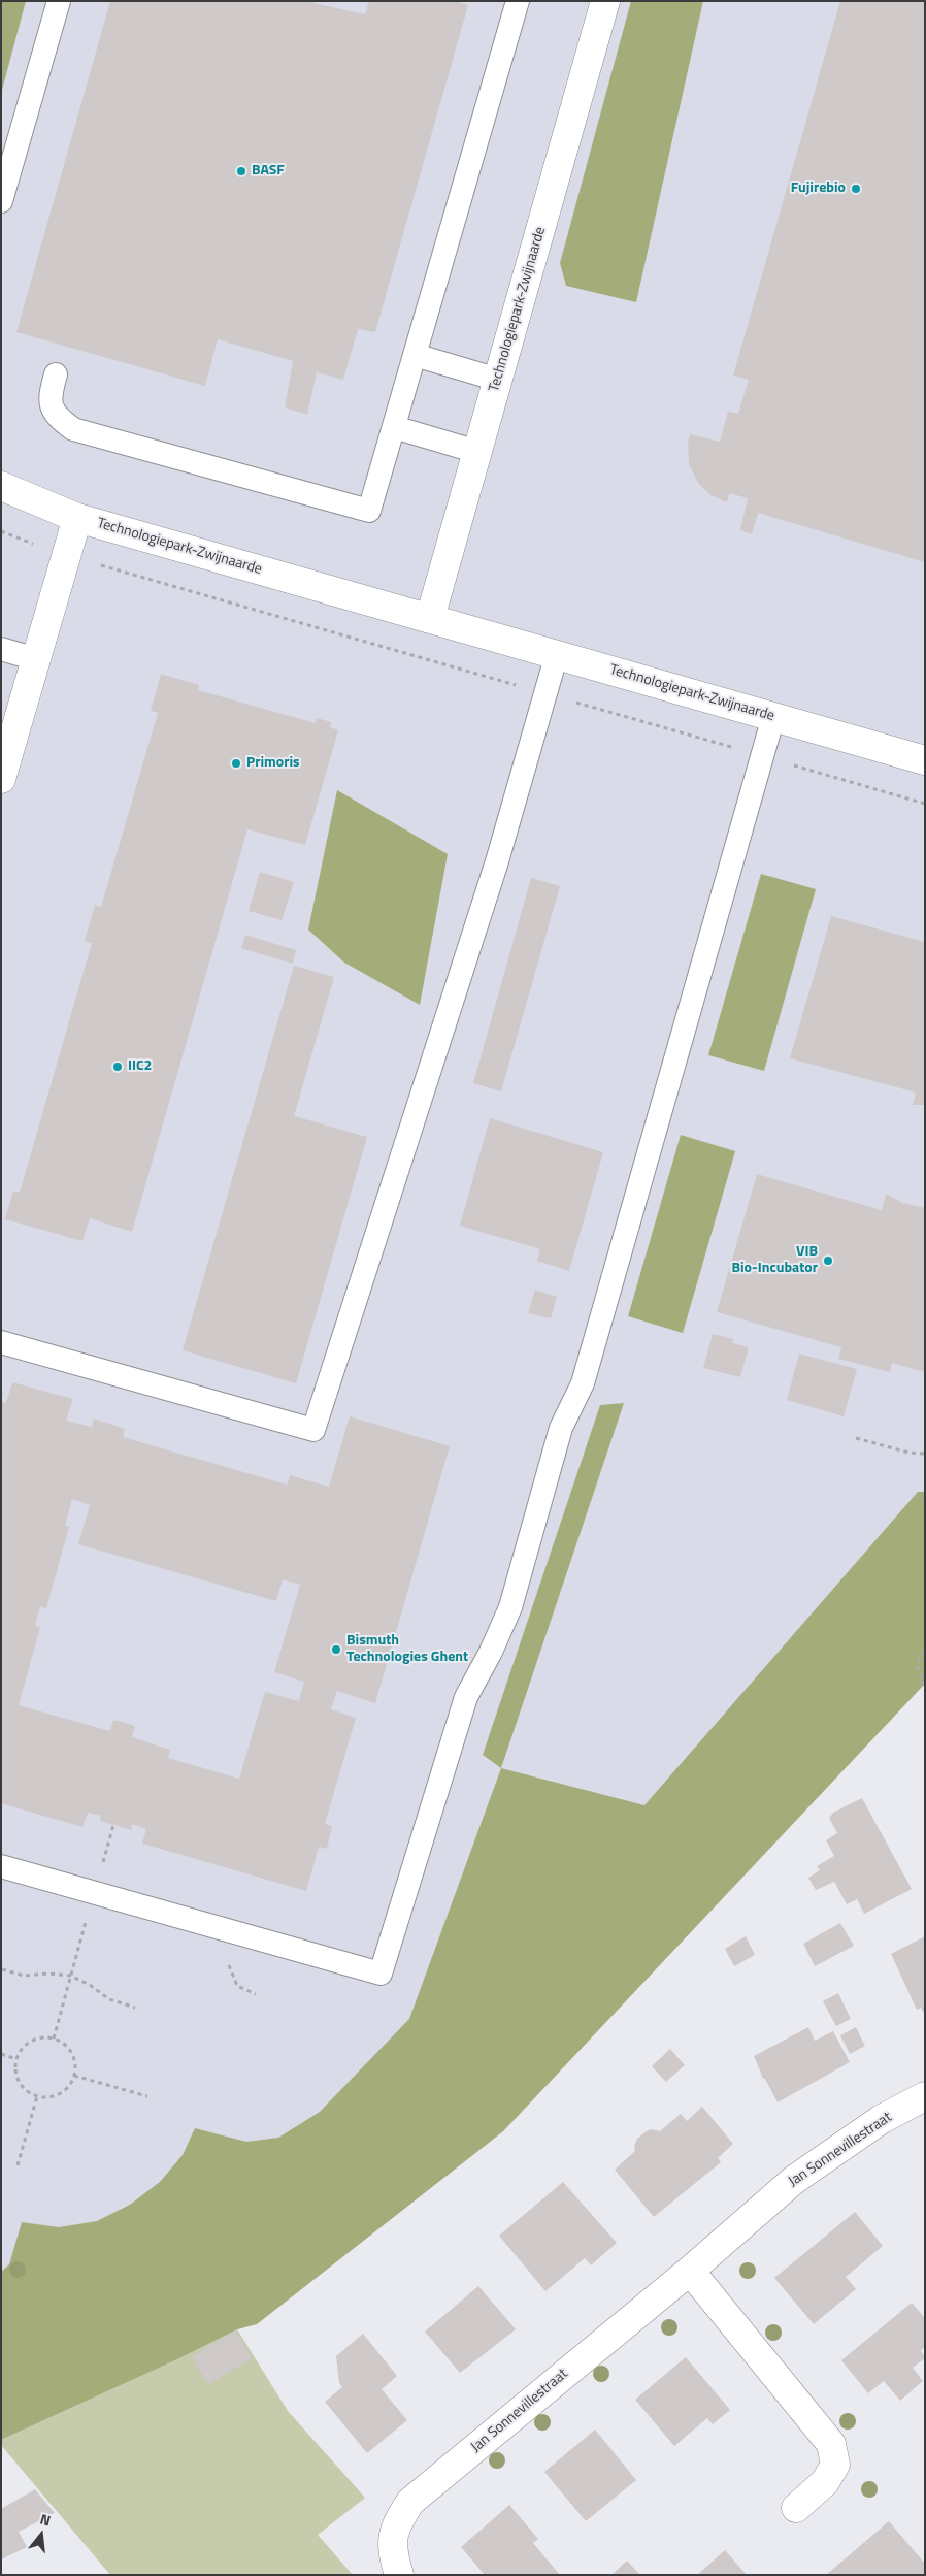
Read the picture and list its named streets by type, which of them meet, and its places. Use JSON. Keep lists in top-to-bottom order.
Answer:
{
  "streets": {
    "street": ["Technologiepark-Zwijnaarde", "Jan Sonnevillestraat"]
  },
  "places": [
    "BASF",
    "Fujirebio",
    "Primoris",
    "IIC2",
    "VIB Bio-Incubator",
    "Bismuth Technologies Ghent"
  ],
  "north": "top"
}
